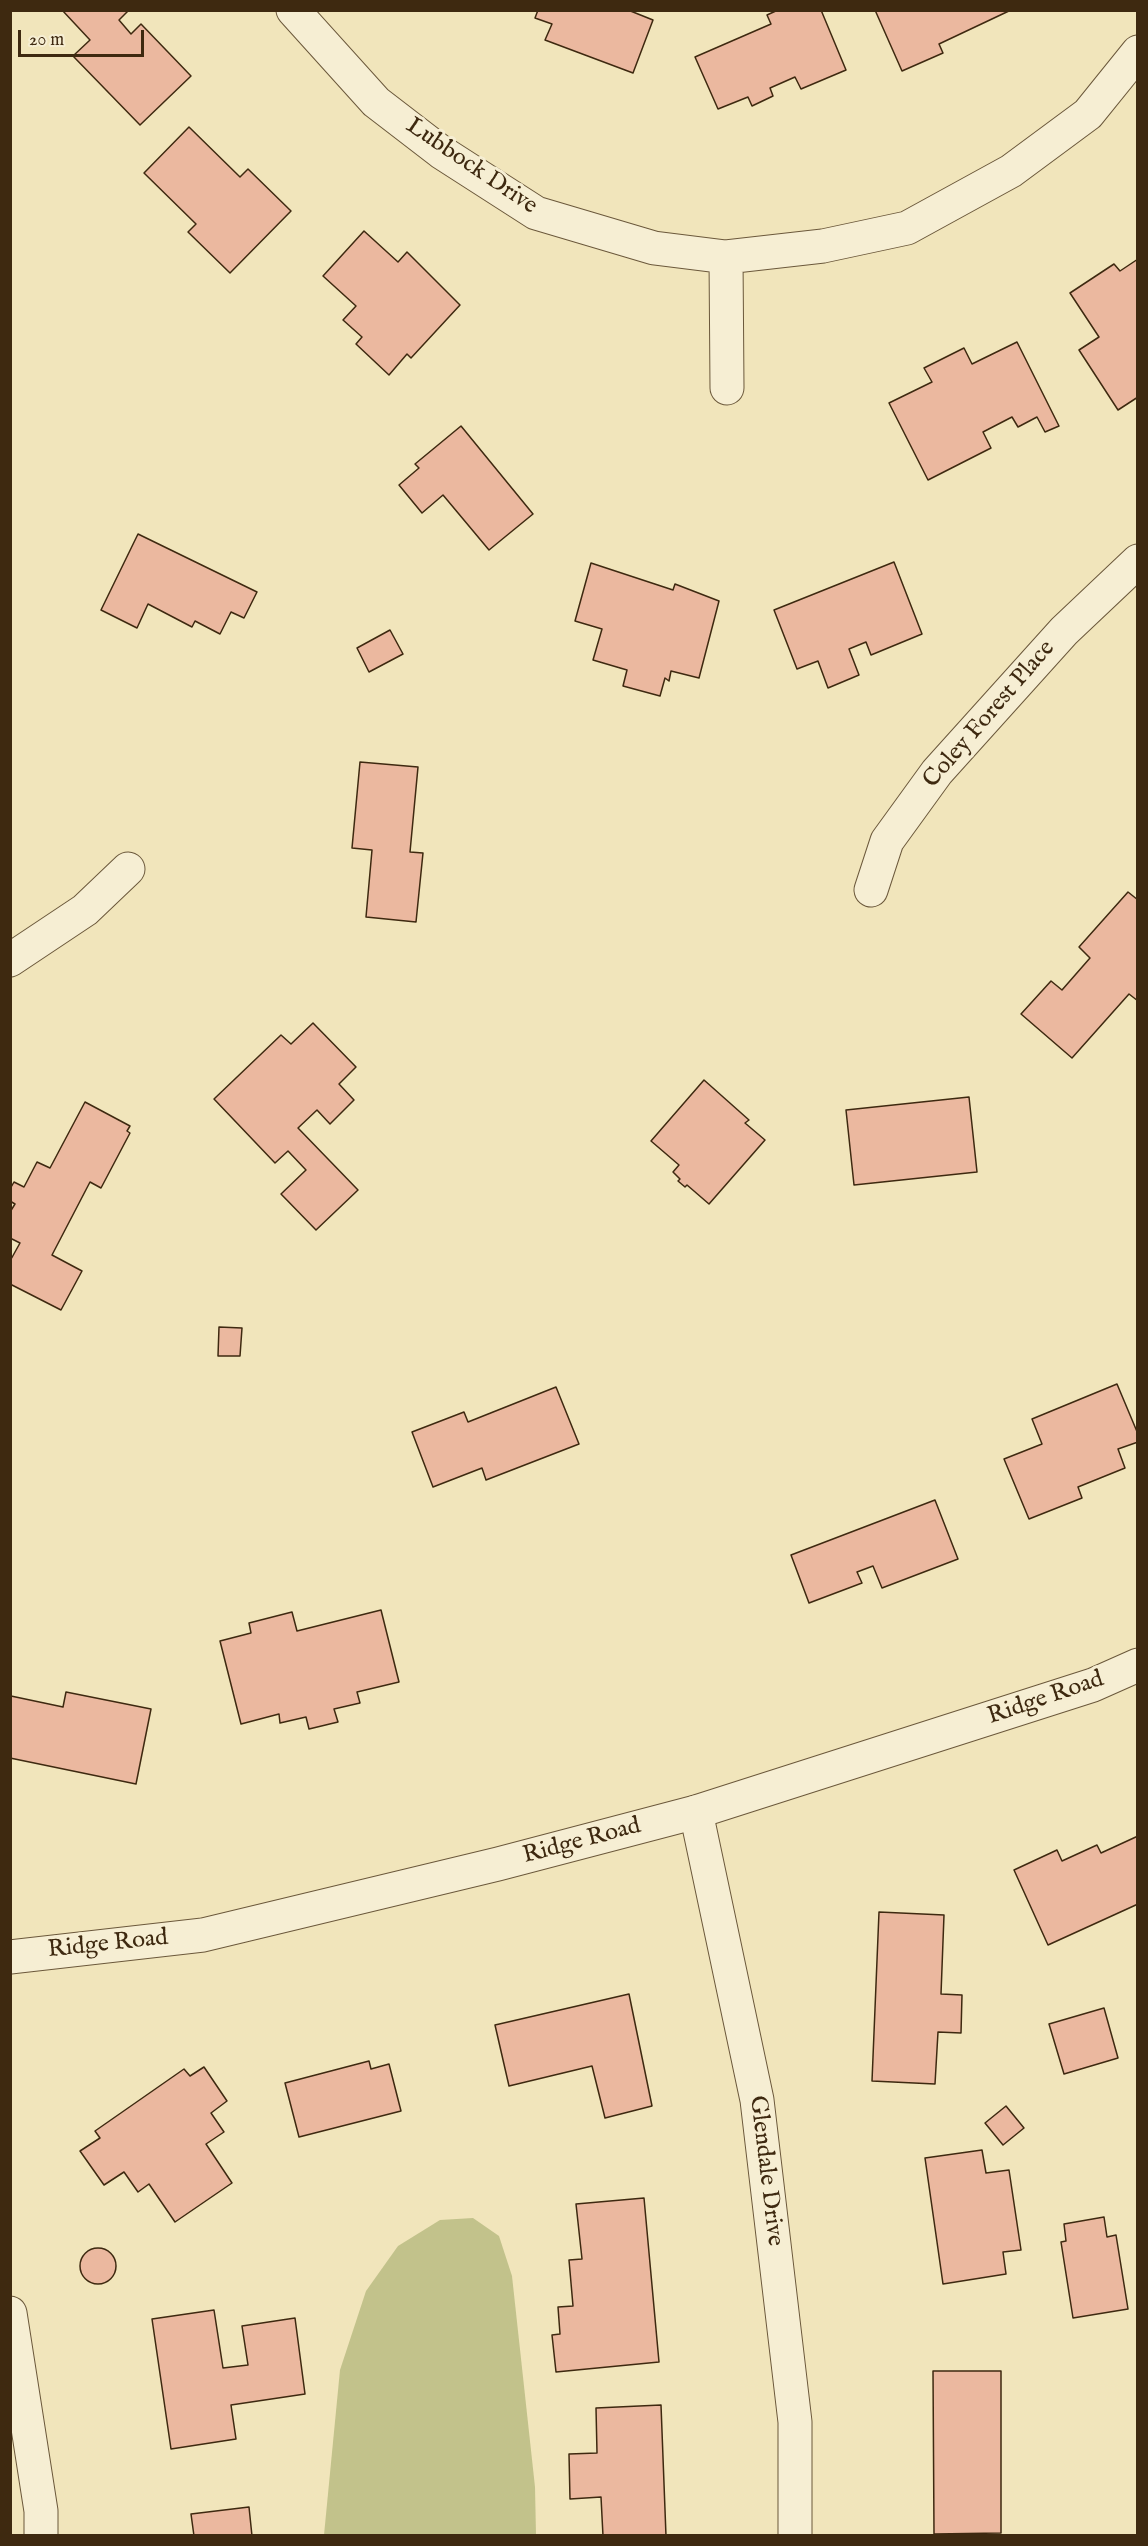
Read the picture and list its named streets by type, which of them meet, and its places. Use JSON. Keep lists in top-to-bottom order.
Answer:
{
  "streets": {
    "street": [
      "Lubbock Drive",
      "Coley Forest Place",
      "Ridge Road",
      "Glendale Drive"
    ]
  },
  "crossings": [
    ["Ridge Road", "Glendale Drive"]
  ],
  "scale_bar": "20 m"
}
